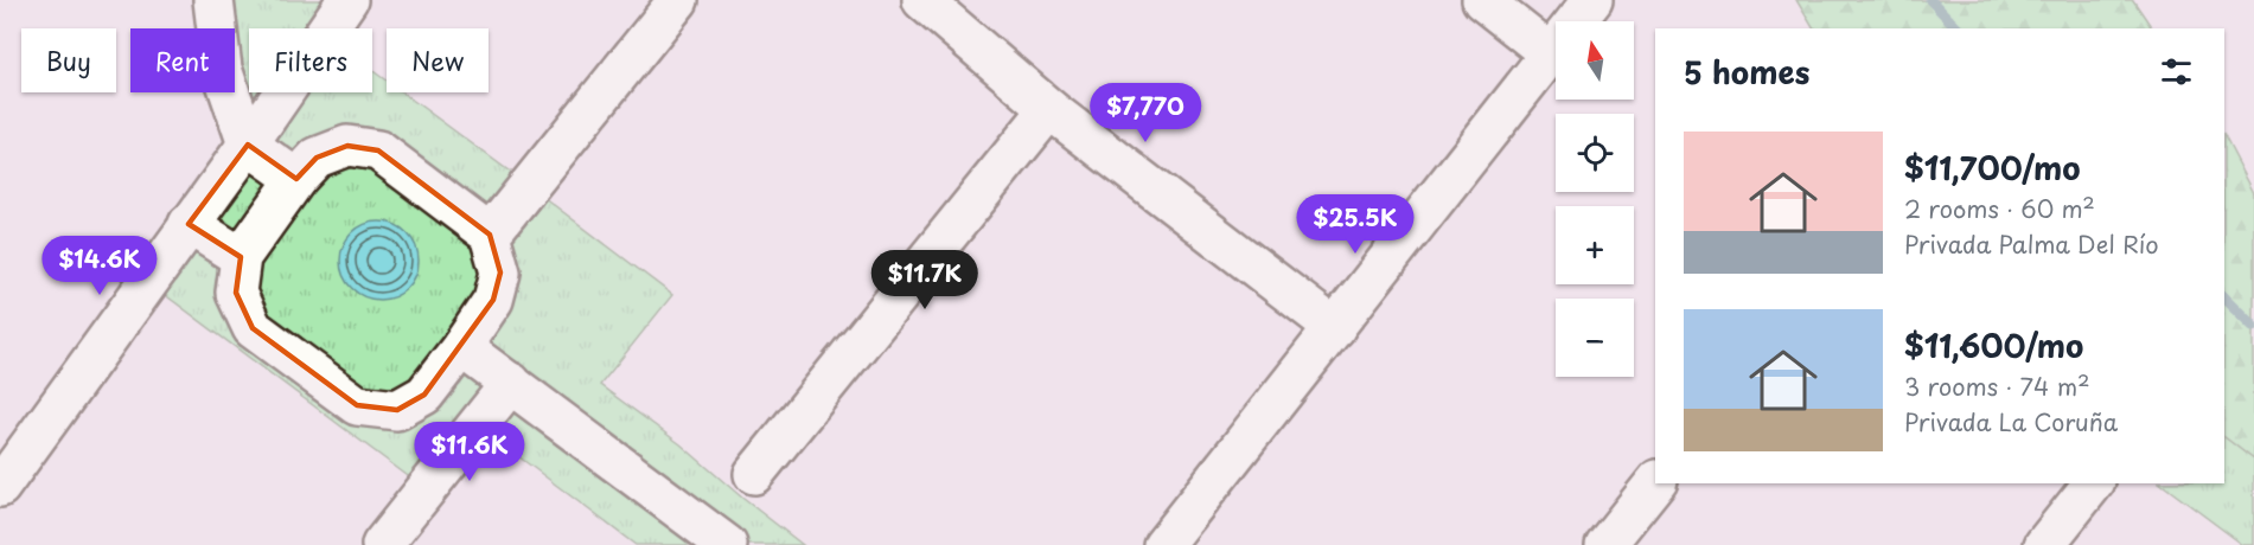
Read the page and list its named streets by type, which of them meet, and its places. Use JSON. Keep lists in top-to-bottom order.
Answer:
{
  "north": "top",
  "page": {
    "map_buttons": ["+", "−"],
    "chip": [
      "Buy",
      "Rent",
      "Filters",
      "New"
    ],
    "heading": "5 homes",
    "price": [
      "$7,770",
      "$25.5K",
      "$14.6K",
      "$11.7K",
      "$11.6K"
    ],
    "list": [
      {
        "name": "$11,700/mo",
        "note": "2 rooms · 60 m² · Privada Palma Del Río"
      },
      {
        "name": "$11,600/mo",
        "note": "3 rooms · 74 m² · Privada La Coruña"
      }
    ]
  }
}
